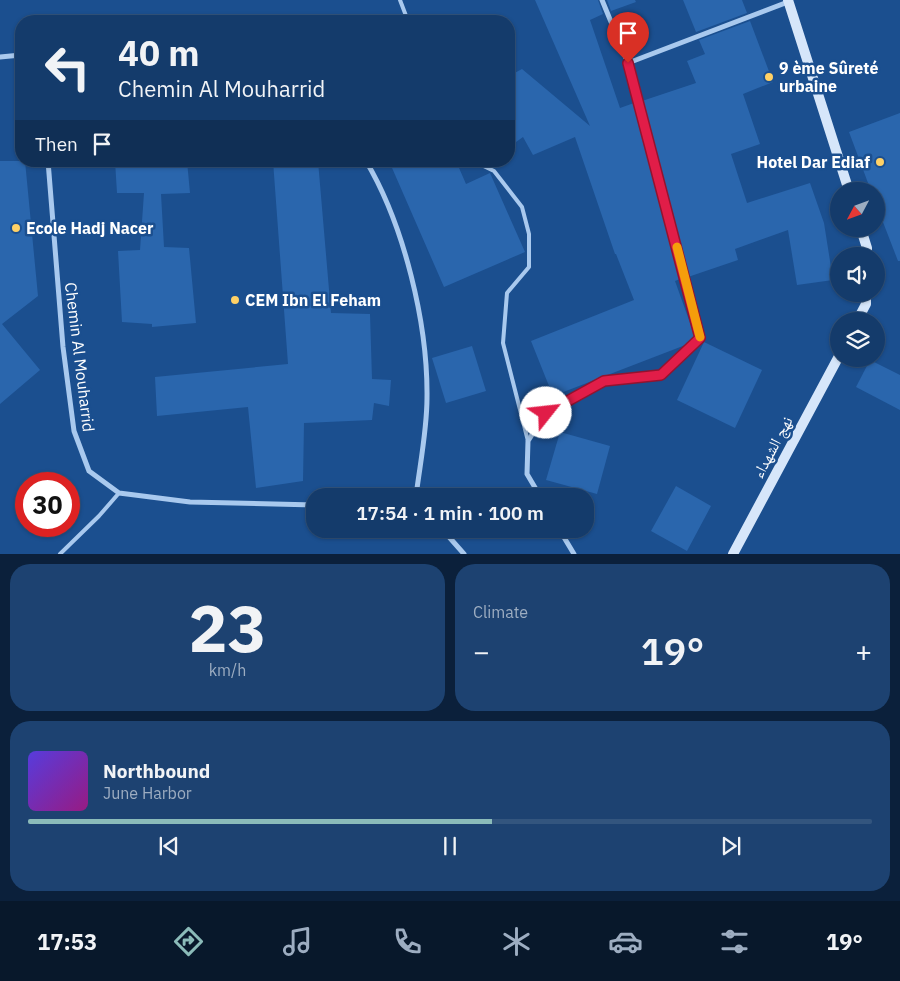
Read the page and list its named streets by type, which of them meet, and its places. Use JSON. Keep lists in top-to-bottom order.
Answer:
{
  "streets": {
    "main road": ["نهج الشهداء"],
    "street": ["Chemin Al Mouharrid"]
  },
  "places": [
    "9 ème Sûreté urbaine",
    "Hotel Dar Ediaf",
    "Ecole Hadj Nacer",
    "CEM Ibn El Feham"
  ],
  "north": "bottom left",
  "page": {
    "turn": ["40 m", "Chemin Al Mouharrid"],
    "then": "Then",
    "limit": "30",
    "trip": "17:54 · 1 min · 100 m",
    "tile": [
      ["23", "km/h"],
      "Climate"
    ],
    "heat": ["−", "19°", "+"],
    "song": ["Northbound", "June Harbor"],
    "tabs": ["17:53", "19°"]
  }
}
